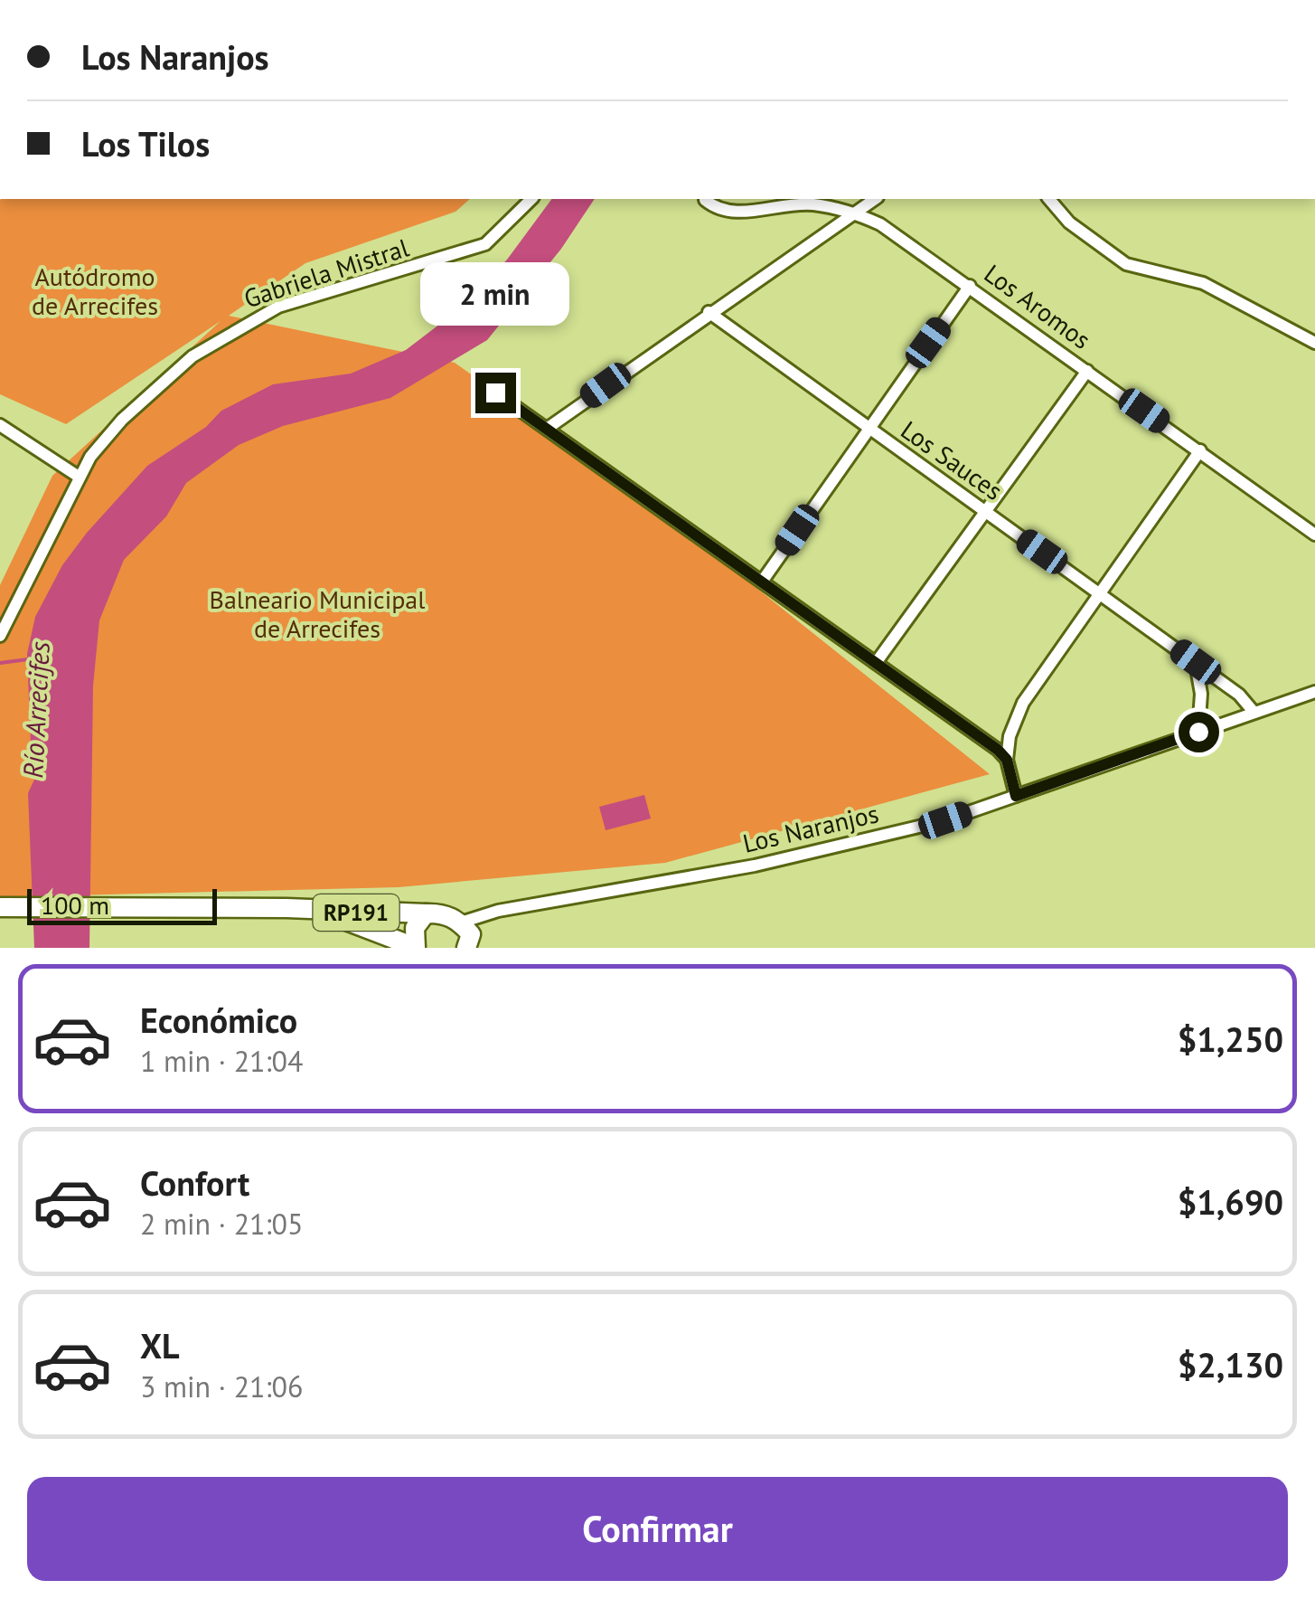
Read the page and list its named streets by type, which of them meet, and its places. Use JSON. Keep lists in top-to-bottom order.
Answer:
{
  "streets": {
    "main road": ["RP191"],
    "street": [
      "Gabriela Mistral",
      "Los Aromos",
      "Los Sauces",
      "Los Naranjos"
    ]
  },
  "crossings": [
    ["Los Sauces", "Los Naranjos"],
    ["Los Naranjos", "RP191"]
  ],
  "water": ["Río Arrecifes"],
  "parks": ["Autódromo de Arrecifes", "Balneario Municipal de Arrecifes"],
  "scale_bar": "100 m",
  "page": {
    "banner": ["Los Naranjos", "Los Tilos"],
    "bubble": "2 min",
    "scale": "100 m",
    "list": [
      {
        "name": "Económico",
        "note": "1 min · 21:04",
        "value": "$1,250"
      },
      {
        "name": "Confort",
        "note": "2 min · 21:05",
        "value": "$1,690"
      },
      {
        "name": "XL",
        "note": "3 min · 21:06",
        "value": "$2,130"
      }
    ],
    "buttons": "Confirmar"
  }
}
